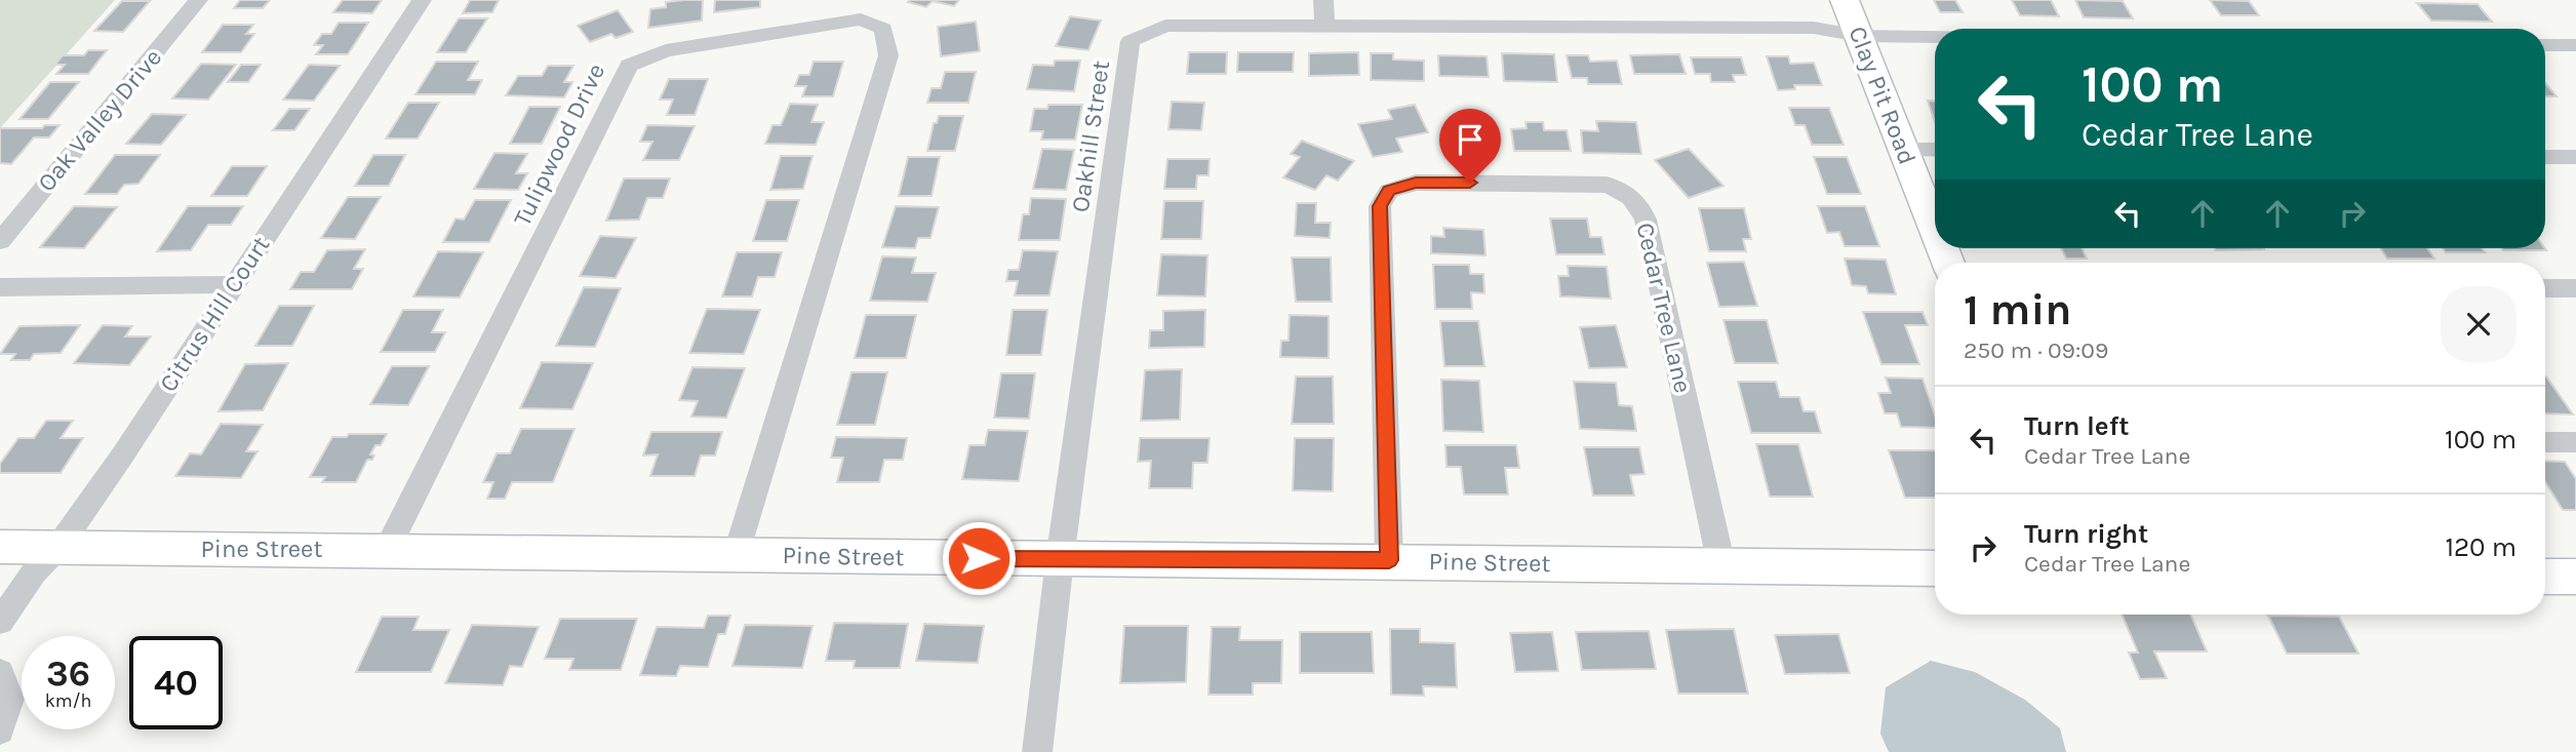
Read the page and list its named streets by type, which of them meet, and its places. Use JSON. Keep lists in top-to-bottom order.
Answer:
{
  "streets": {
    "street": [
      "Clay Pit Road",
      "Oak Valley Drive",
      "Oakhill Street",
      "Tulipwood Drive",
      "Cedar Tree Lane",
      "Citrus Hill Court",
      "Pine Street"
    ]
  },
  "crossings": [
    ["Clay Pit Road", "Oakhill Street"],
    ["Oakhill Street", "Pine Street"],
    ["Tulipwood Drive", "Pine Street"],
    ["Cedar Tree Lane", "Pine Street"],
    ["Citrus Hill Court", "Pine Street"]
  ],
  "page": {
    "turn": ["100 m", "Cedar Tree Lane"],
    "heading": ["1 min", "250 m · 09:09"],
    "list": [
      {
        "name": "Turn left",
        "note": "Cedar Tree Lane",
        "value": "100 m"
      },
      {
        "name": "Turn right",
        "note": "Cedar Tree Lane",
        "value": "120 m"
      }
    ],
    "speed": "36 km/h",
    "limit": "40"
  }
}
